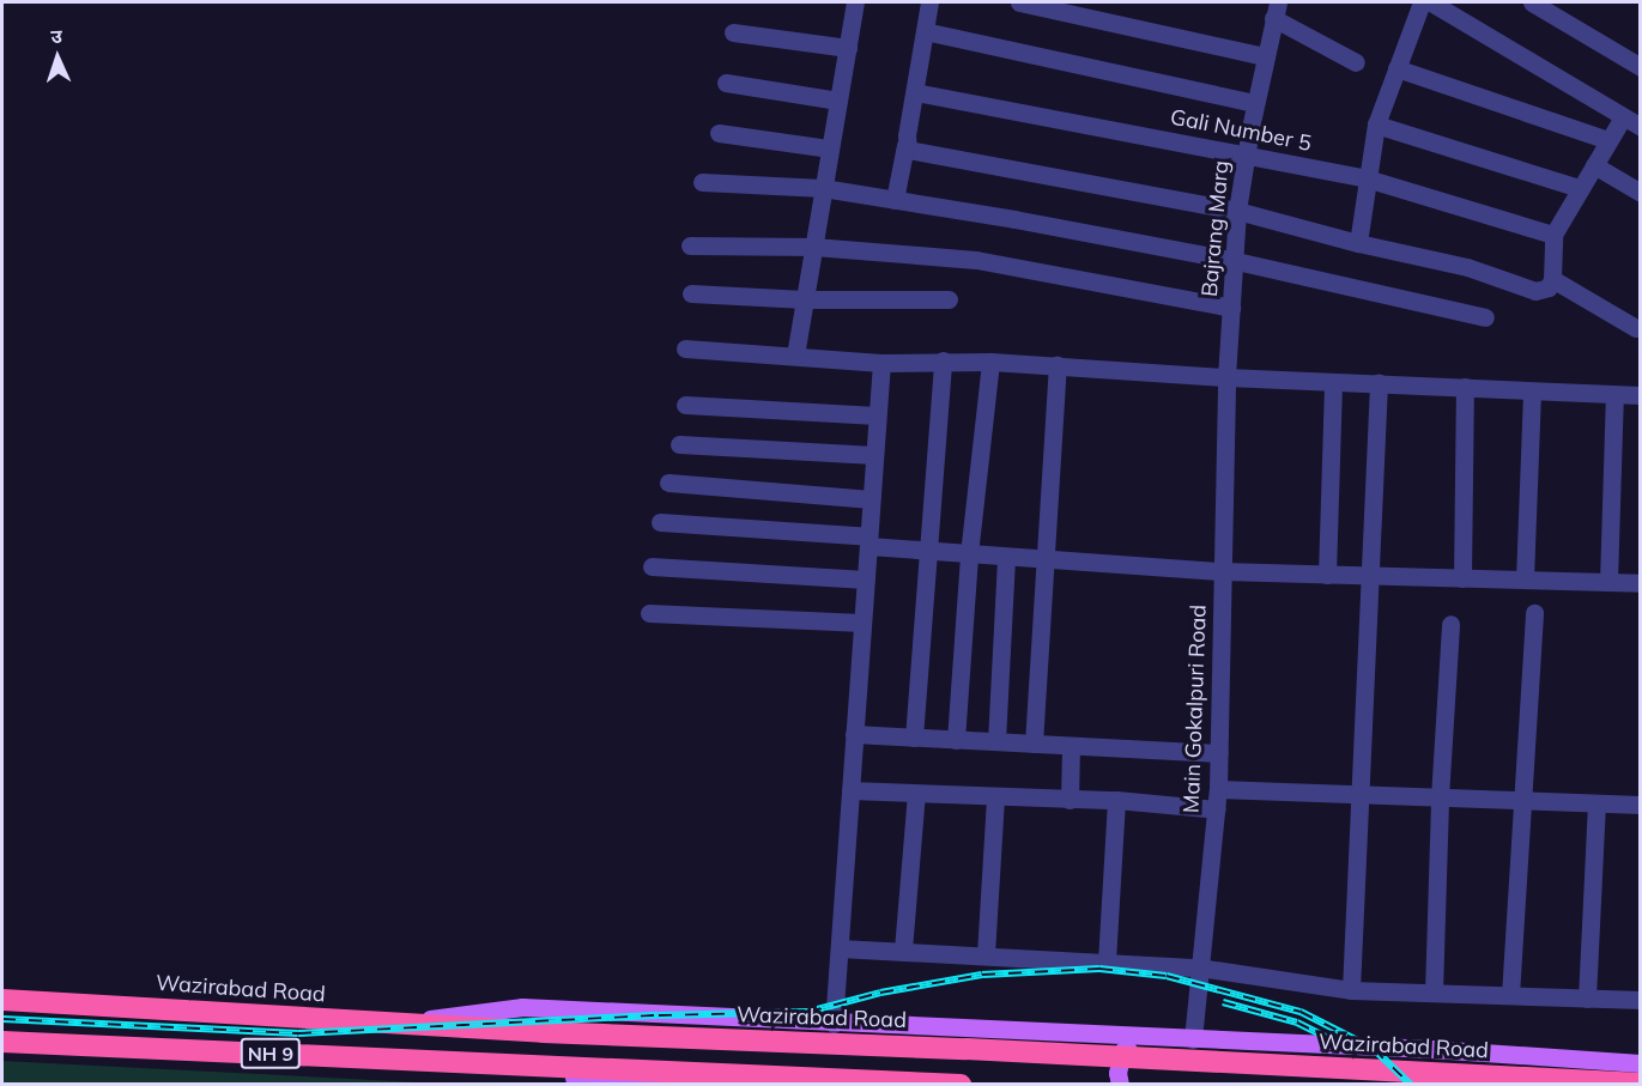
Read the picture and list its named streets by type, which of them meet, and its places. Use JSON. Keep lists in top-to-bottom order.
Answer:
{
  "streets": {
    "highway": ["Wazirabad Road", "NH 9"],
    "street": ["Gali Number 5", "Bajrang Marg", "Main Gokalpuri Road"]
  },
  "crossings": [
    ["Gali Number 5", "Bajrang Marg"],
    ["Bajrang Marg", "Main Gokalpuri Road"]
  ],
  "north": "top"
}
